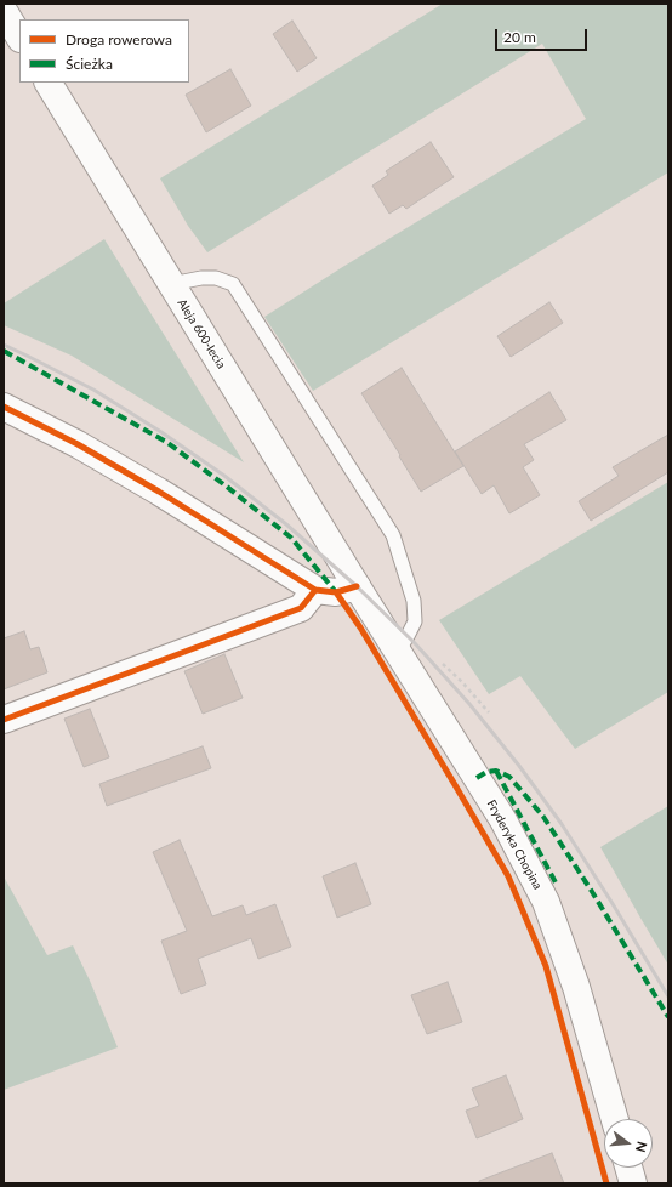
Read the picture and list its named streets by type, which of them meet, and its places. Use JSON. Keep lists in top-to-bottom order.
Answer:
{
  "streets": {
    "main road": ["Aleja 600-lecia", "Fryderyka Chopina"]
  },
  "crossings": [
    ["Aleja 600-lecia", "Fryderyka Chopina"]
  ],
  "legend": ["Droga rowerowa", "Ścieżka"],
  "scale_bar": "20 m",
  "north": "right"
}
